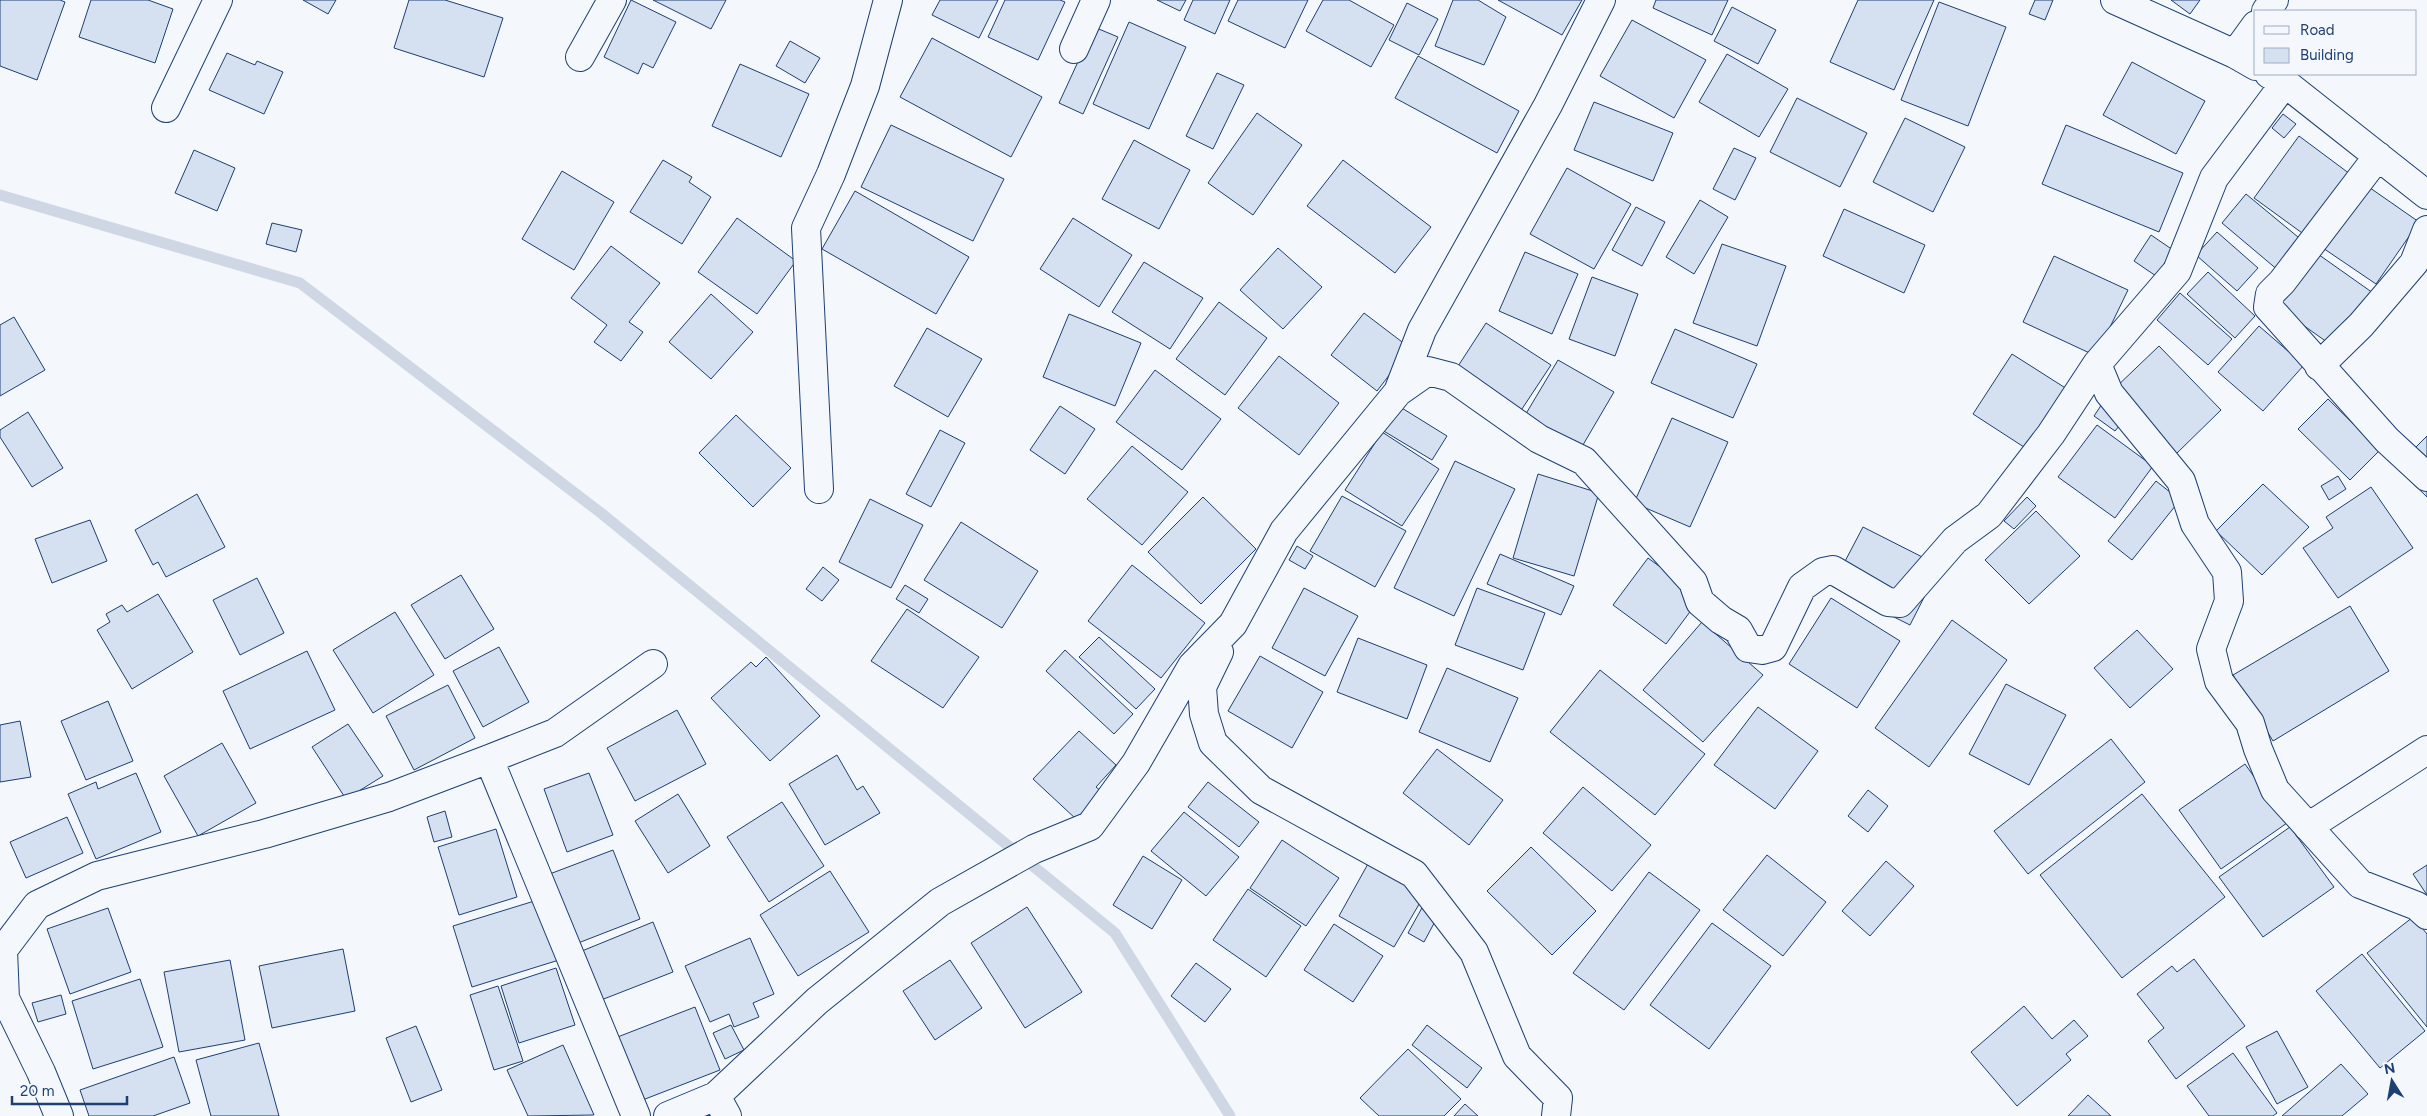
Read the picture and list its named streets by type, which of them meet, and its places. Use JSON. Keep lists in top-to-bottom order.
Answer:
{
  "legend": ["Road", "Building"],
  "scale_bar": "20 m",
  "north": "top"
}
